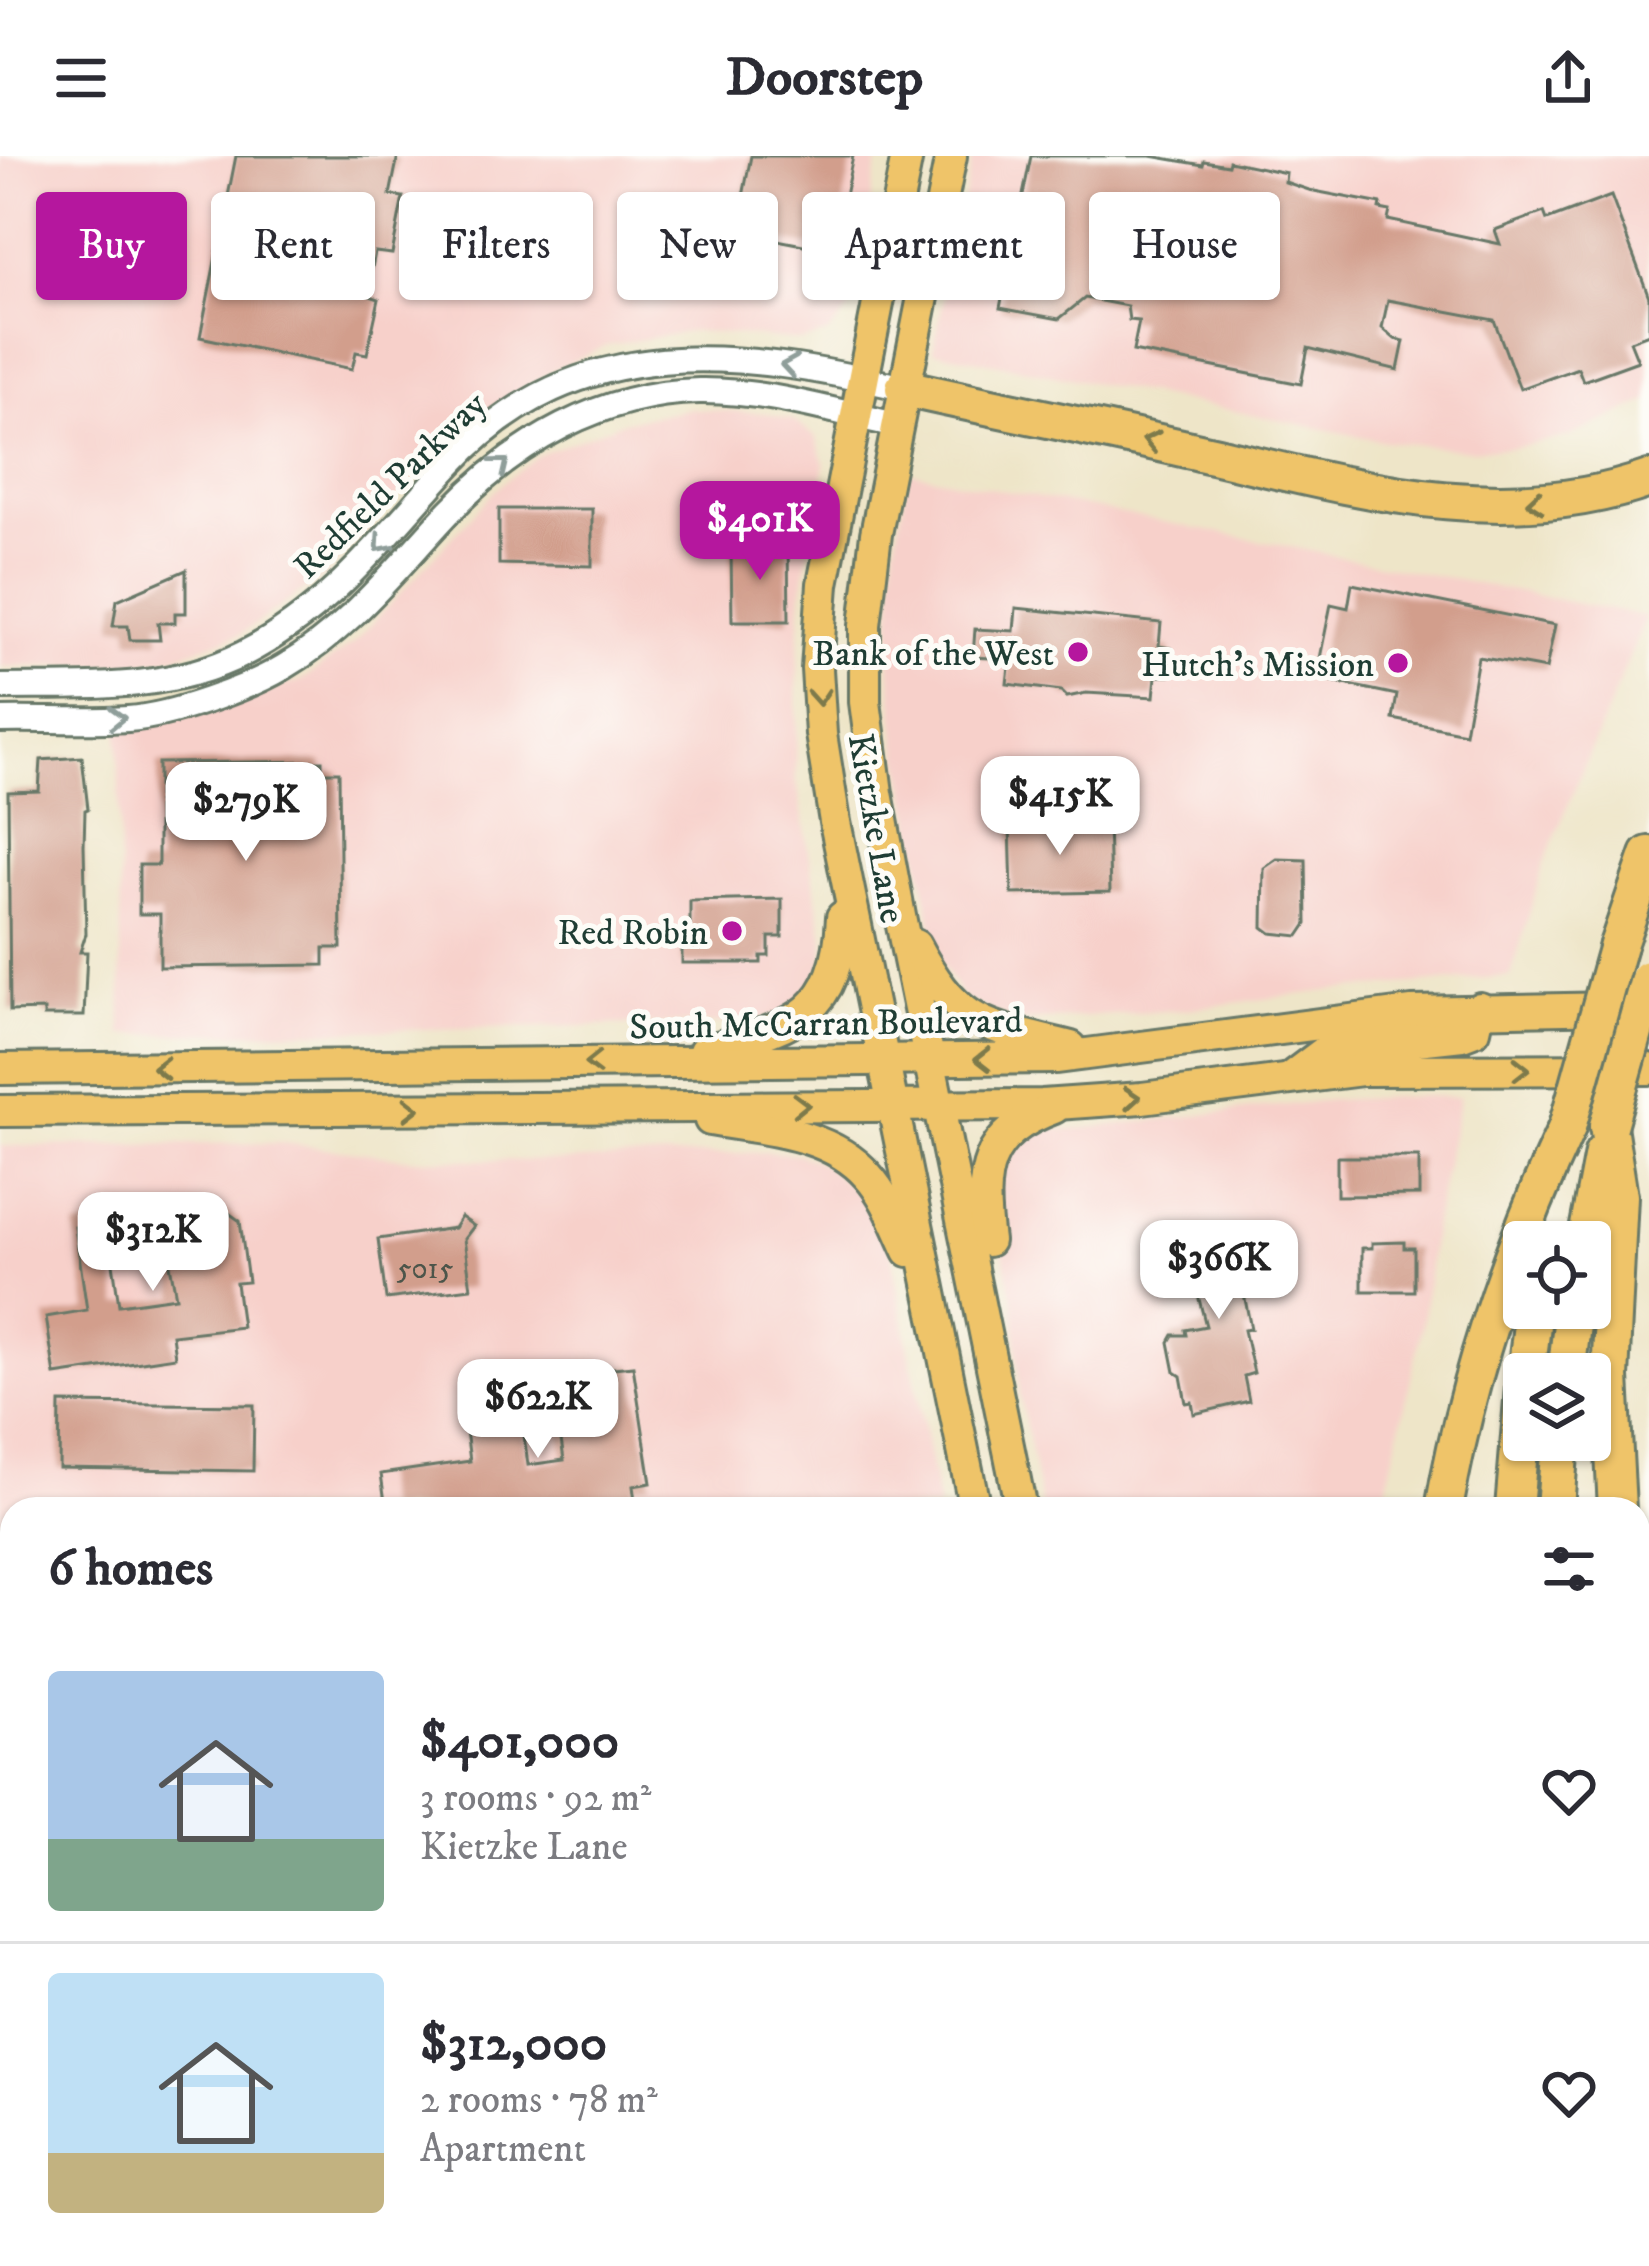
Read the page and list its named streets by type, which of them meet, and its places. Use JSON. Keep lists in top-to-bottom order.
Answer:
{
  "streets": {
    "main road": ["Kietzke Lane", "South McCarran Boulevard"],
    "street": ["Redfield Parkway"]
  },
  "crossings": [
    ["Redfield Parkway", "Kietzke Lane"],
    ["Kietzke Lane", "South McCarran Boulevard"]
  ],
  "places": ["Bank of the West", "Hutch's Mission", "Red Robin"],
  "house_numbers": ["5015"],
  "page": {
    "header": "Doorstep",
    "chip": [
      "Buy",
      "Rent",
      "Filters",
      "New",
      "Apartment",
      "House"
    ],
    "price": [
      "$401K",
      "$415K",
      "$279K",
      "$312K",
      "$366K",
      "$622K"
    ],
    "heading": "6 homes",
    "list": [
      {
        "name": "$401,000",
        "note": "3 rooms · 92 m² · Kietzke Lane"
      },
      {
        "name": "$312,000",
        "note": "2 rooms · 78 m² · Apartment"
      }
    ]
  }
}
